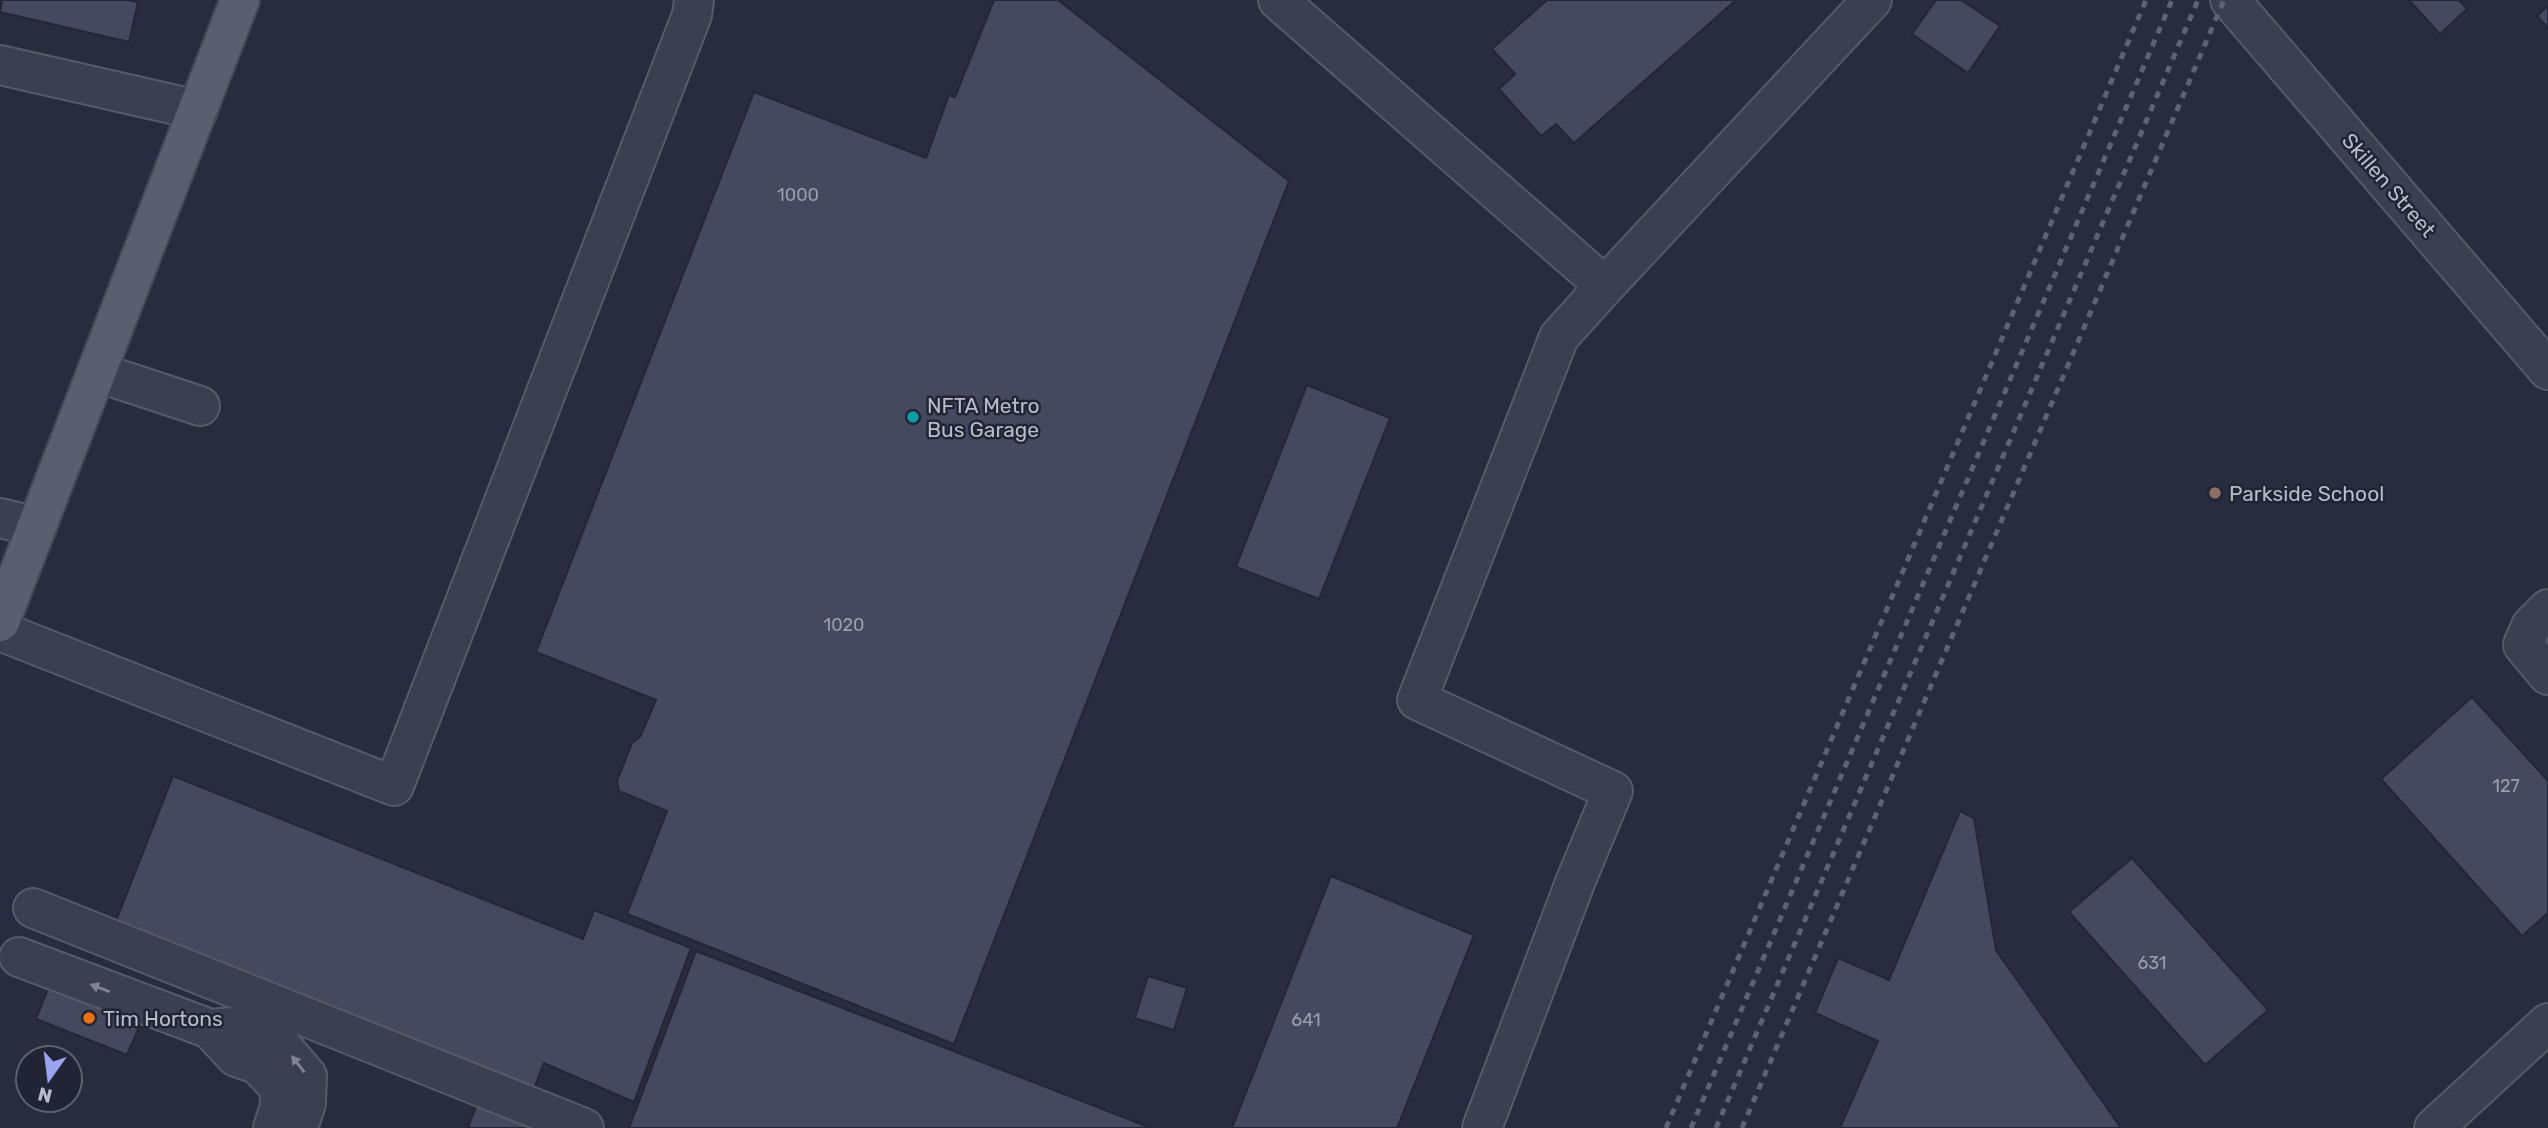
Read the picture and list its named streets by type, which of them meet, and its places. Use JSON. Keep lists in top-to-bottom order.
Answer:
{
  "streets": {
    "street": ["Skillen Street"]
  },
  "places": ["NFTA Metro Bus Garage", "Parkside School", "Tim Hortons"],
  "house_numbers": [
    "1000",
    "1020",
    "127",
    "631",
    "641"
  ],
  "north": "bottom"
}
